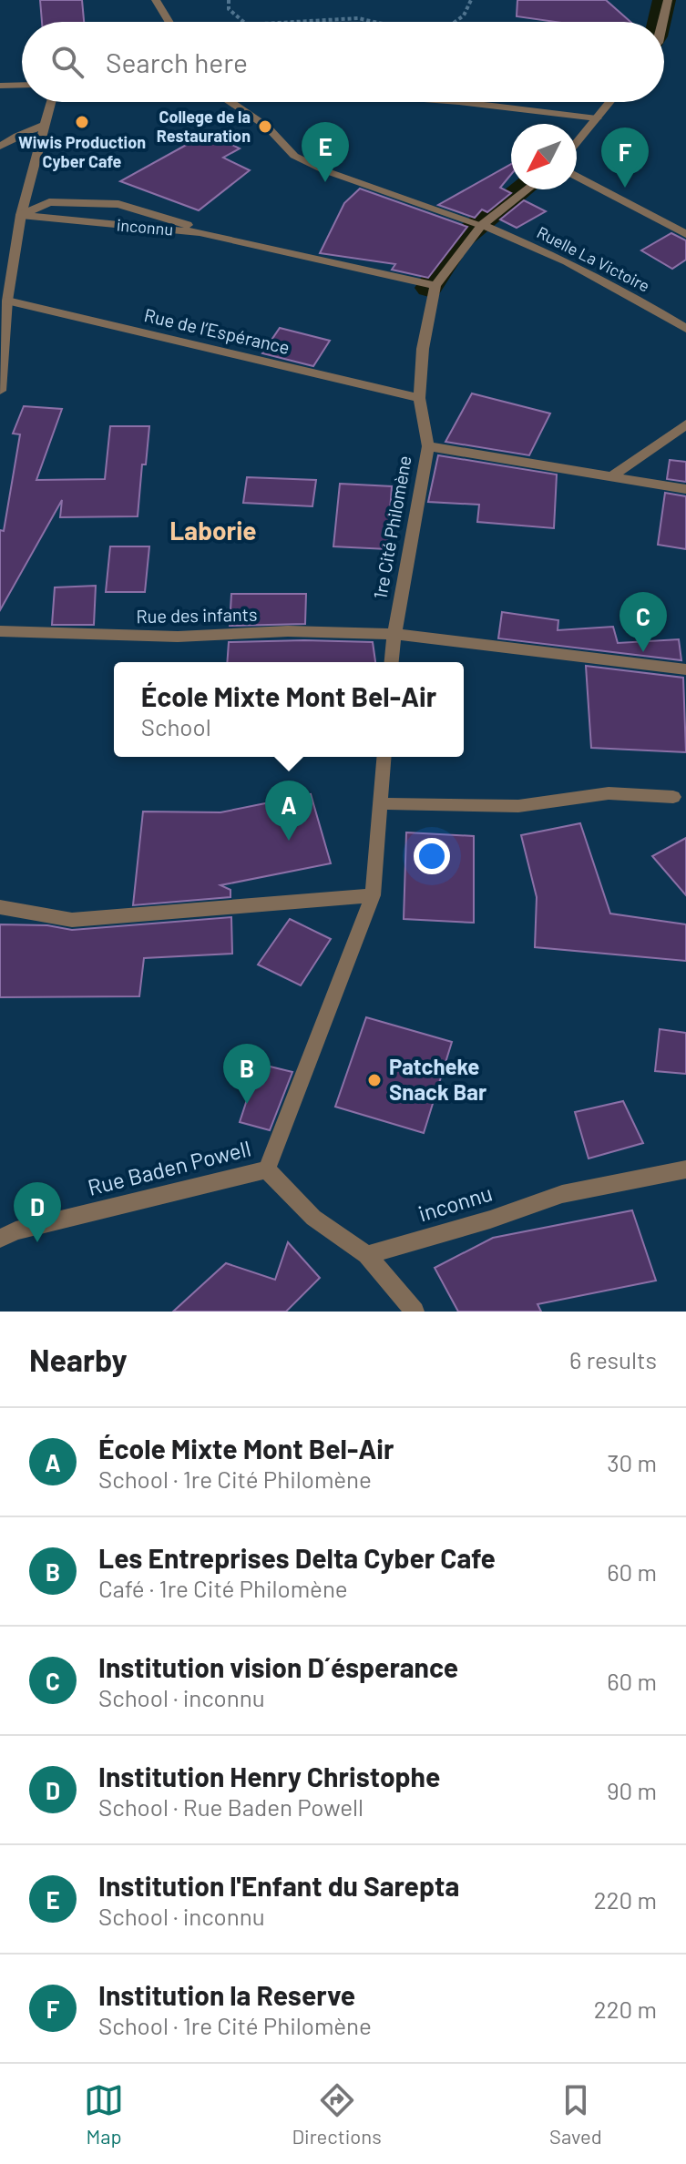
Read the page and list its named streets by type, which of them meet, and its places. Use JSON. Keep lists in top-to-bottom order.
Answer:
{
  "streets": {
    "street": [
      "inconnu",
      "Ruelle La Victoire",
      "Rue de l’Espérance",
      "1re Cité Philomène",
      "Rue des infants",
      "Rue Baden Powell"
    ]
  },
  "crossings": [
    ["inconnu", "1re Cité Philomène"],
    ["Ruelle La Victoire", "1re Cité Philomène"],
    ["Rue de l’Espérance", "1re Cité Philomène"],
    ["1re Cité Philomène", "Rue des infants"]
  ],
  "districts": ["Laborie"],
  "places": ["Wiwis Production Cyber Cafe", "College de la Restauration", "Patcheke Snack Bar"],
  "north": "bottom left",
  "page": {
    "search": "Search here",
    "pins": [
      "E",
      "F",
      "C",
      "A",
      "B",
      "D"
    ],
    "popup": ["École Mixte Mont Bel-Air", "School"],
    "heading": ["Nearby", "6 results"],
    "list": [
      {
        "mark": "A",
        "name": "École Mixte Mont Bel-Air",
        "note": "School · 1re Cité Philomène",
        "value": "30 m"
      },
      {
        "mark": "B",
        "name": "Les Entreprises Delta Cyber Cafe",
        "note": "Café · 1re Cité Philomène",
        "value": "60 m"
      },
      {
        "mark": "C",
        "name": "Institution vision D´ésperance",
        "note": "School · inconnu",
        "value": "60 m"
      },
      {
        "mark": "D",
        "name": "Institution Henry Christophe",
        "note": "School · Rue Baden Powell",
        "value": "90 m"
      },
      {
        "mark": "E",
        "name": "Institution l'Enfant du Sarepta",
        "note": "School · inconnu",
        "value": "220 m"
      },
      {
        "mark": "F",
        "name": "Institution la Reserve",
        "note": "School · 1re Cité Philomène",
        "value": "220 m"
      }
    ],
    "nav": ["Map", "Directions", "Saved"]
  }
}
